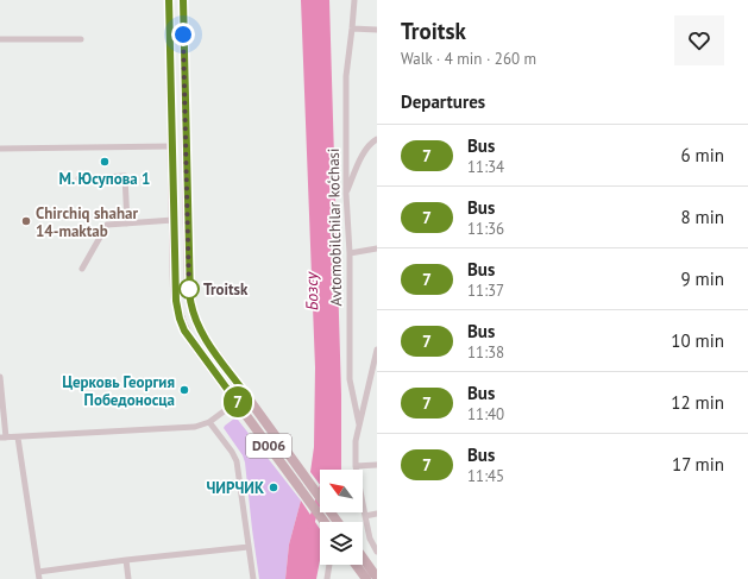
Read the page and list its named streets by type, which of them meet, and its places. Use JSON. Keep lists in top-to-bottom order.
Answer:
{
  "streets": {
    "main road": ["D006"],
    "street": ["Avtomobilchilar ko‘chasi"]
  },
  "water": ["Бозсу"],
  "places": [
    "М. Юсупова 1",
    "Chirchiq shahar 14-maktab",
    "Troitsk",
    "Церковь Георгия Победоносца",
    "ЧИРЧИК"
  ],
  "lines": ["bus line 7"],
  "north": "top left",
  "page": {
    "on_map": "7",
    "heading": [
      ["Troitsk", "Walk · 4 min · 260 m"],
      "Departures"
    ],
    "list": [
      {
        "mark": "7",
        "name": "Bus",
        "note": "11:34",
        "value": "6 min"
      },
      {
        "mark": "7",
        "name": "Bus",
        "note": "11:36",
        "value": "8 min"
      },
      {
        "mark": "7",
        "name": "Bus",
        "note": "11:37",
        "value": "9 min"
      },
      {
        "mark": "7",
        "name": "Bus",
        "note": "11:38",
        "value": "10 min"
      },
      {
        "mark": "7",
        "name": "Bus",
        "note": "11:40",
        "value": "12 min"
      },
      {
        "mark": "7",
        "name": "Bus",
        "note": "11:45",
        "value": "17 min"
      }
    ]
  }
}
